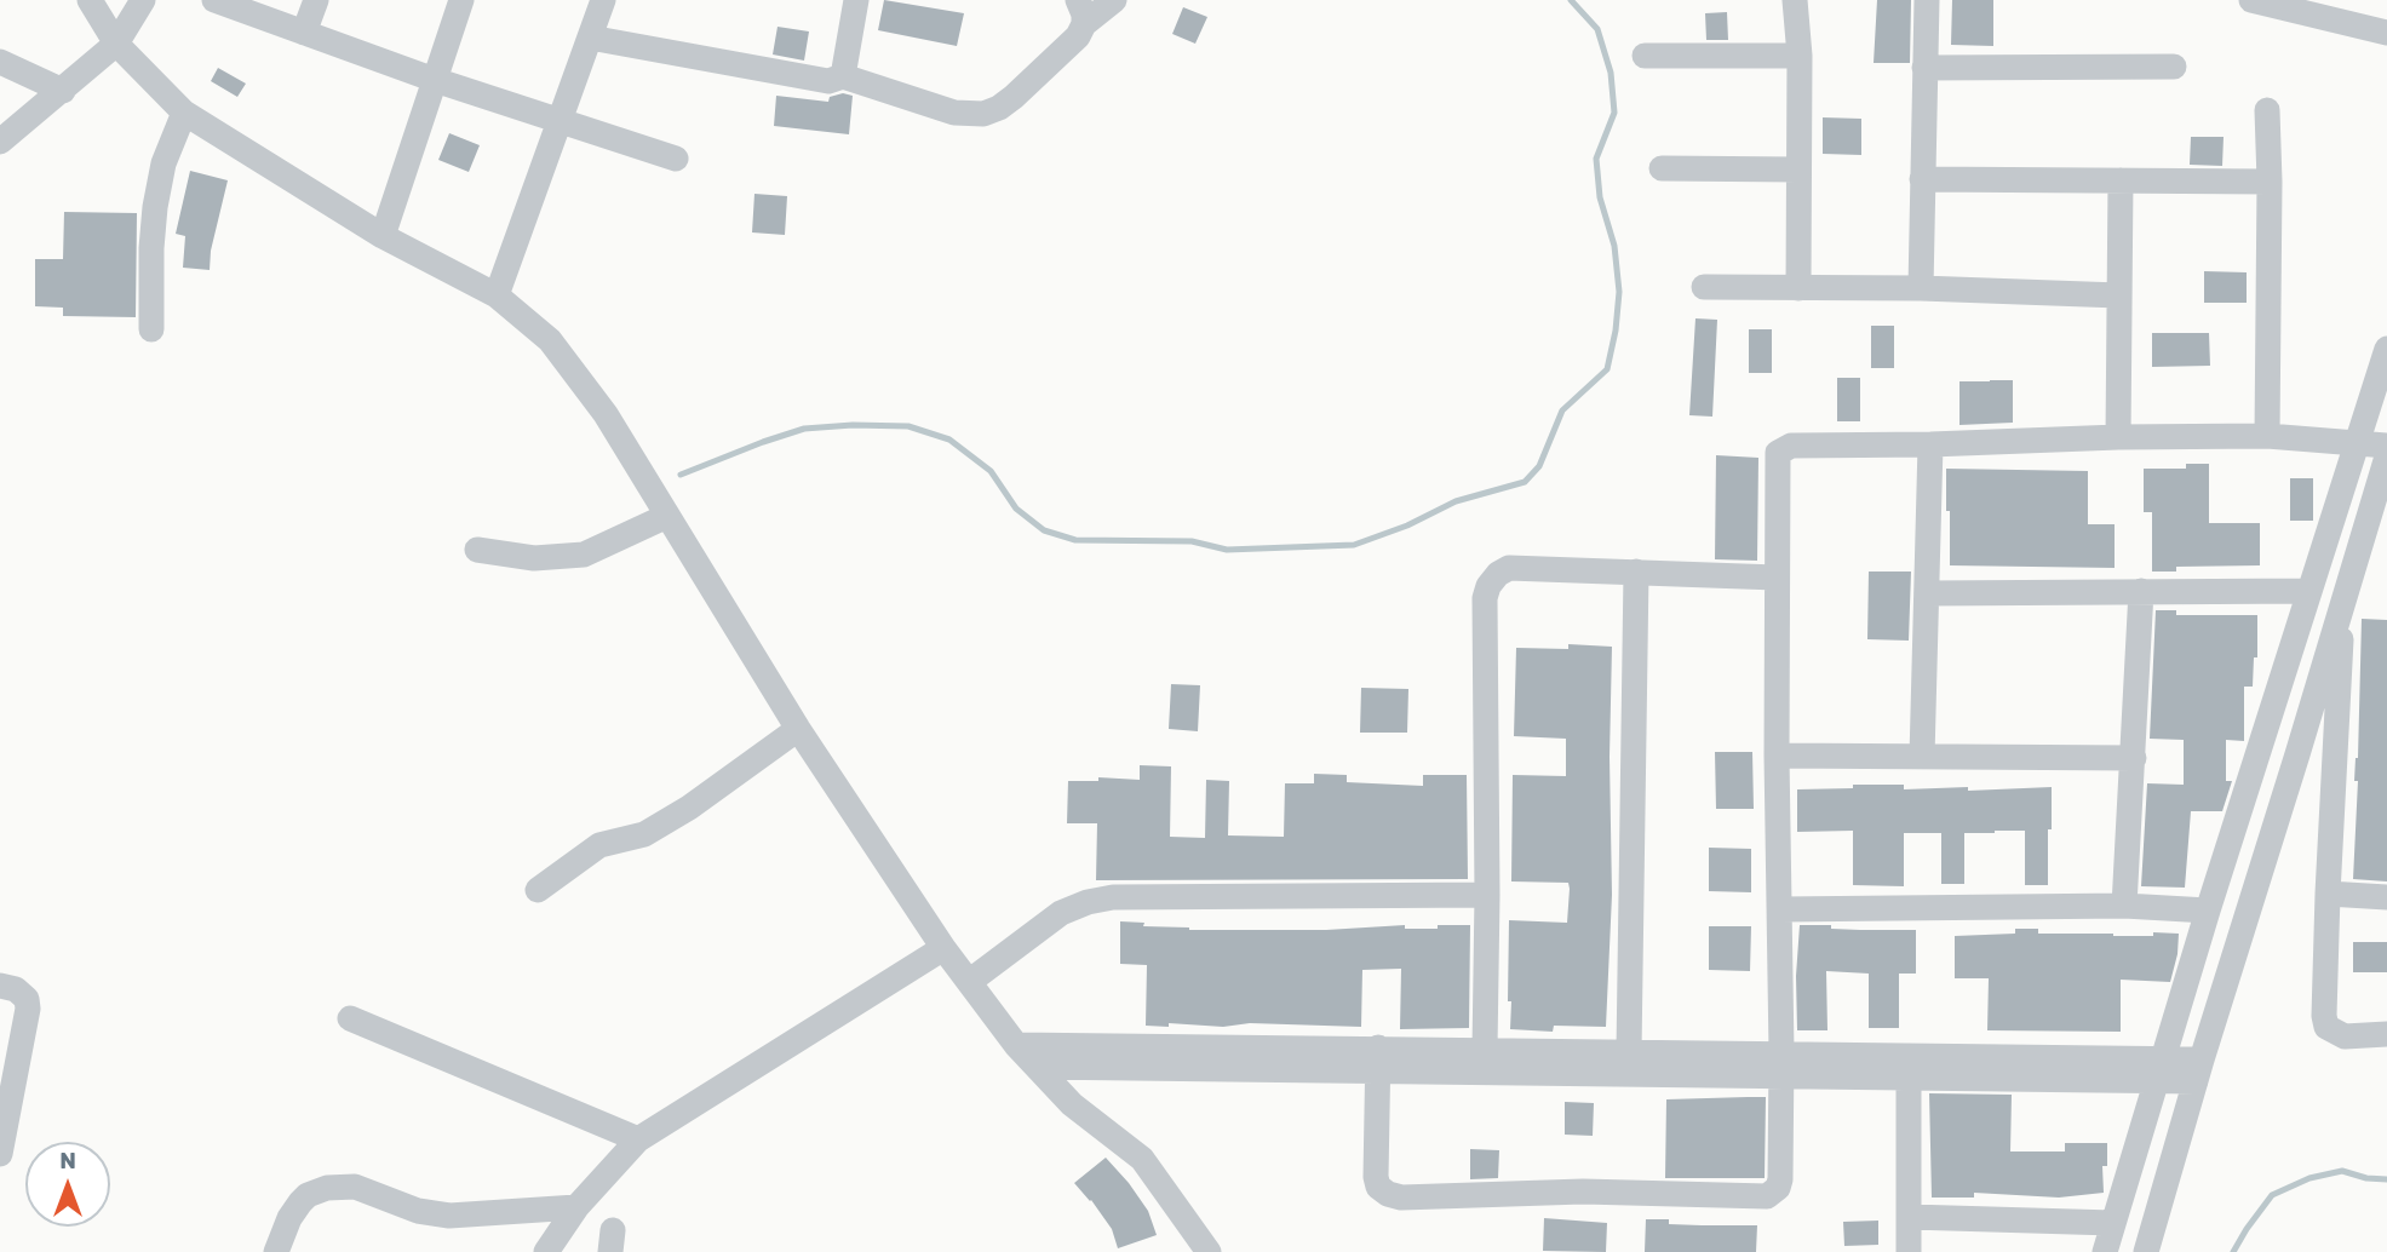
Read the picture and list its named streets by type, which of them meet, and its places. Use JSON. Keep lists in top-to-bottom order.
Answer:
{
  "north": "top"
}
